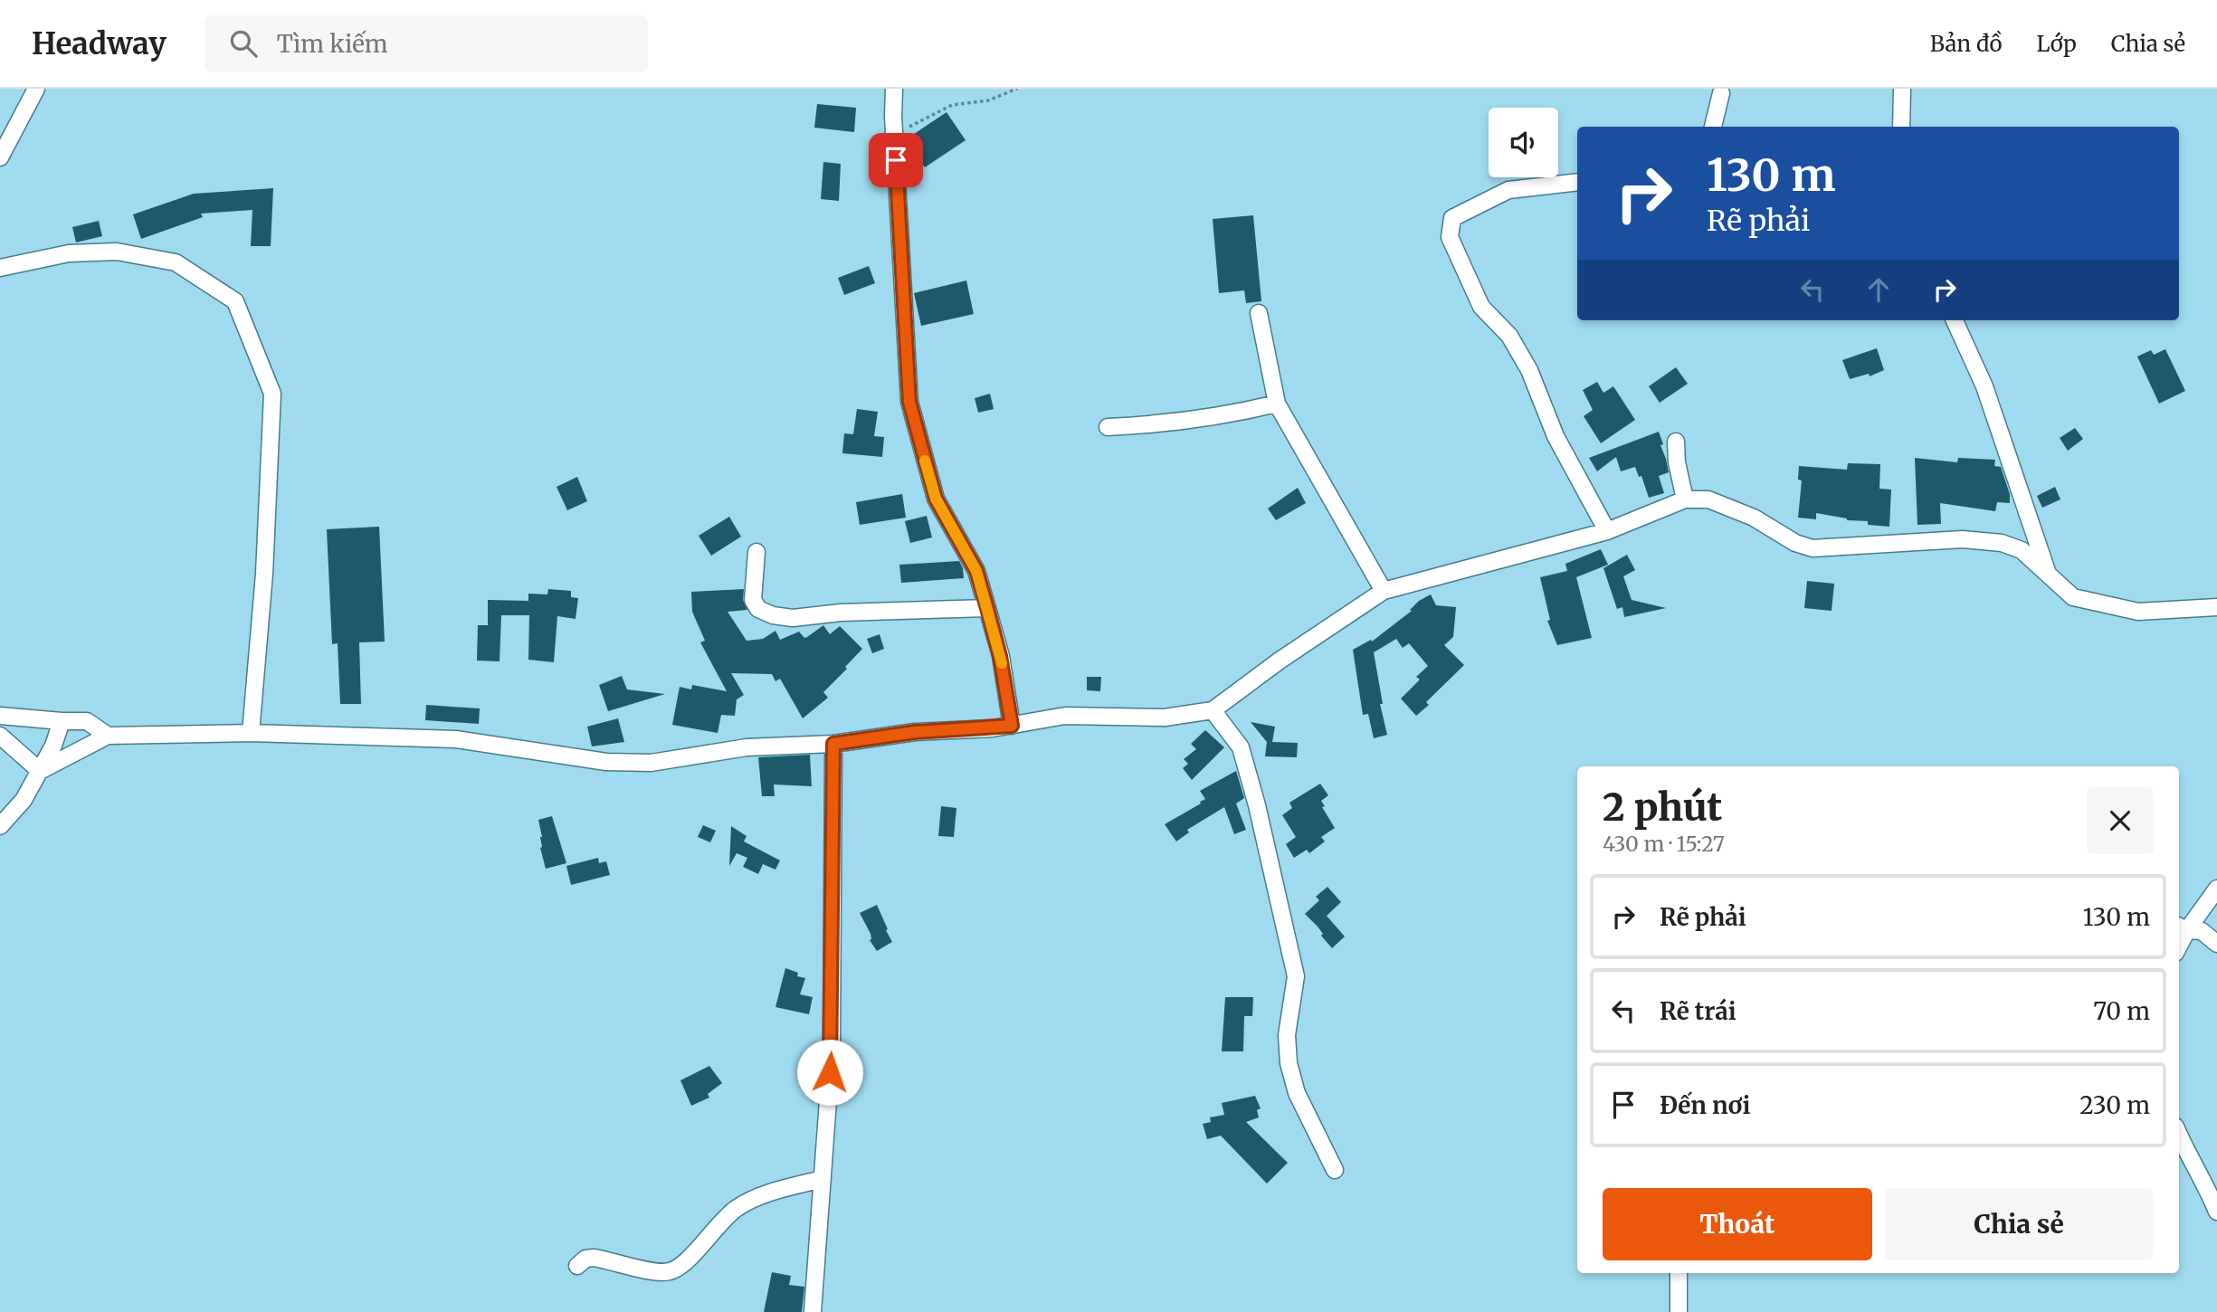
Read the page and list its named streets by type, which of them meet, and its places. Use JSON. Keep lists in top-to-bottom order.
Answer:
{
  "page": {
    "header": "Headway",
    "search": "Tìm kiếm",
    "nav": ["Bản đồ", "Lớp", "Chia sẻ"],
    "turn": ["130 m", "Rẽ phải"],
    "heading": ["2 phút", "430 m · 15:27"],
    "list": [
      {
        "name": "Rẽ phải",
        "value": "130 m"
      },
      {
        "name": "Rẽ trái",
        "value": "70 m"
      },
      {
        "name": "Đến nơi",
        "value": "230 m"
      }
    ],
    "buttons": ["Thoát", "Chia sẻ"]
  }
}
